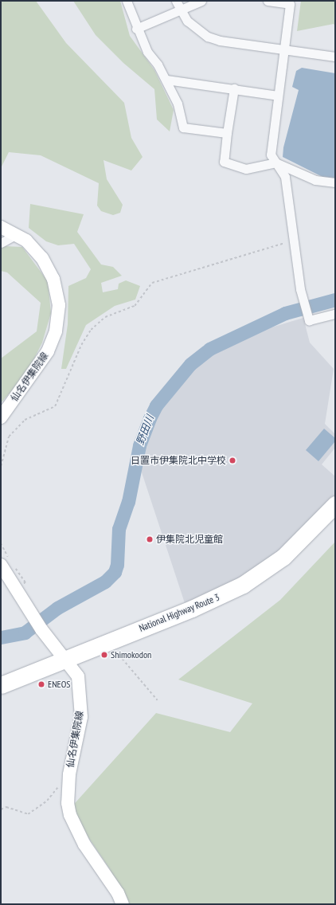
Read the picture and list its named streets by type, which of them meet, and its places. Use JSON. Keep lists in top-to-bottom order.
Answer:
{
  "streets": {
    "highway": ["National Highway Route 3"],
    "main road": ["仙名伊集院線"]
  },
  "crossings": [
    ["仙名伊集院線", "National Highway Route 3"]
  ],
  "water": ["野田川"],
  "places": [
    "日置市伊集院北中学校",
    "伊集院北児童館",
    "Shimokodon",
    "ENEOS"
  ]
}
